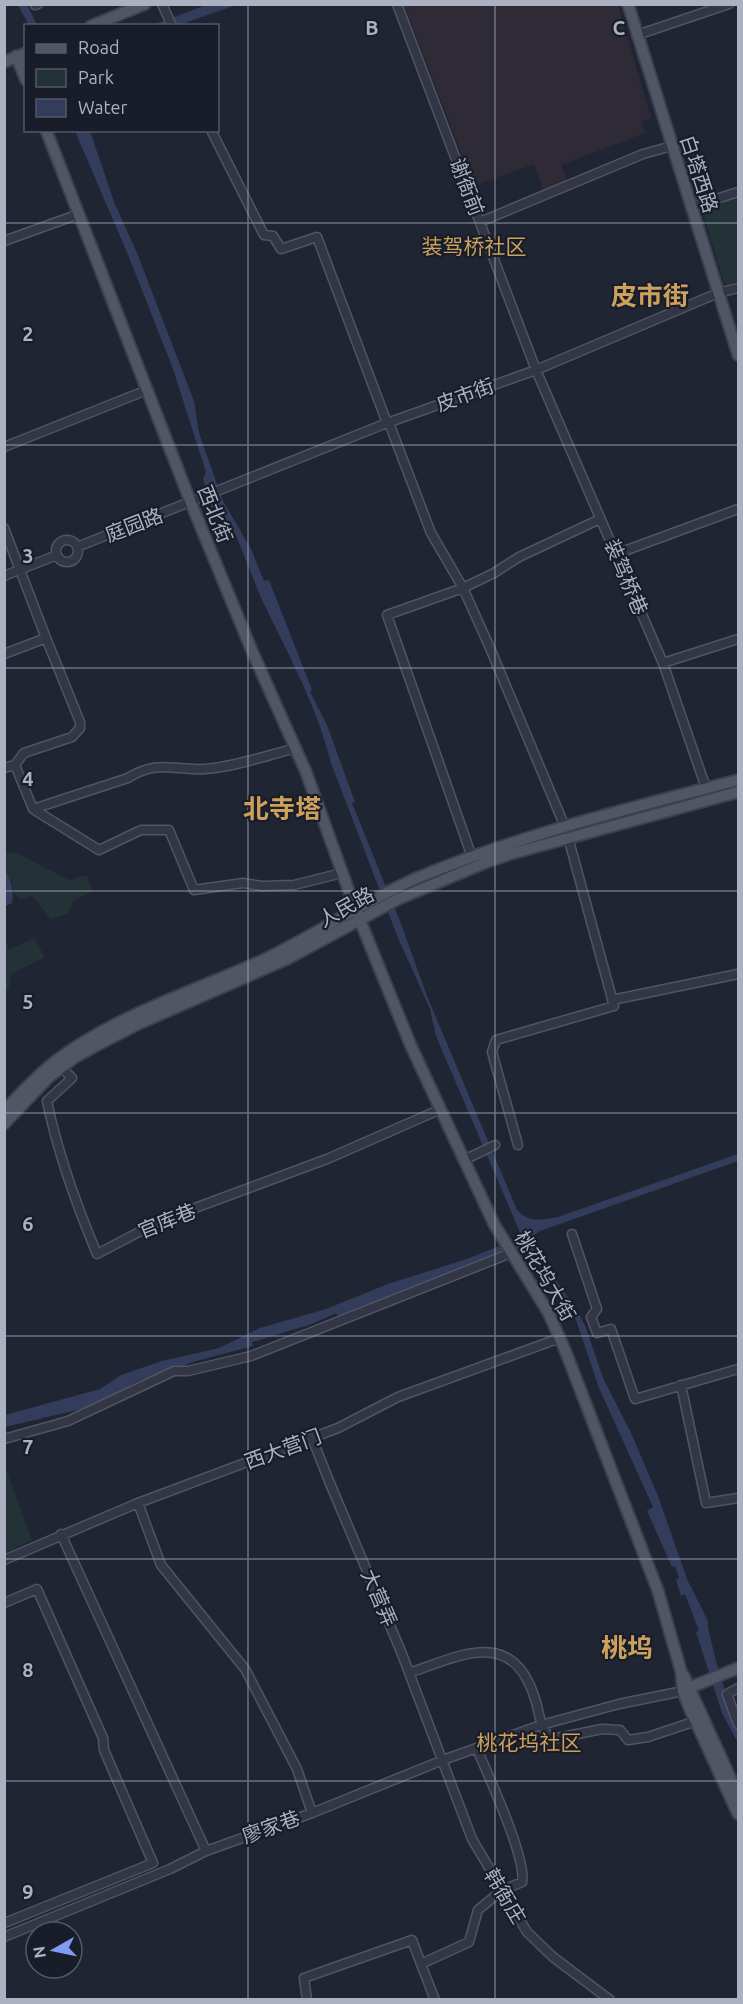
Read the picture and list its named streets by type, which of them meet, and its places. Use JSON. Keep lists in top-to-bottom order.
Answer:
{
  "streets": {
    "main road": [
      "白塔西路",
      "西北街",
      "人民路",
      "桃花坞大街"
    ],
    "street": [
      "谢衙前",
      "皮市街",
      "庭园路",
      "装驾桥巷",
      "官库巷",
      "西大营门",
      "大营弄",
      "廖家巷",
      "韩衙庄"
    ]
  },
  "crossings": [
    ["白塔西路", "皮市街"],
    ["谢衙前", "皮市街"],
    ["谢衙前", "装驾桥巷"],
    ["皮市街", "西北街"],
    ["皮市街", "庭园路"],
    ["皮市街", "装驾桥巷"],
    ["西北街", "庭园路"],
    ["西北街", "人民路"],
    ["西北街", "桃花坞大街"],
    ["装驾桥巷", "人民路"],
    ["人民路", "官库巷"],
    ["人民路", "桃花坞大街"],
    ["官库巷", "桃花坞大街"],
    ["桃花坞大街", "西大营门"],
    ["桃花坞大街", "廖家巷"],
    ["西大营门", "大营弄"],
    ["大营弄", "廖家巷"],
    ["大营弄", "韩衙庄"],
    ["廖家巷", "韩衙庄"]
  ],
  "districts": [
    "装驾桥社区",
    "皮市街",
    "北寺塔",
    "桃坞",
    "桃花坞社区"
  ],
  "legend": ["Road", "Park", "Water"],
  "north": "left",
  "grid": {
    "columns": ["B", "C"],
    "rows": [
      "2",
      "3",
      "4",
      "5",
      "6",
      "7",
      "8",
      "9"
    ]
  }
}
